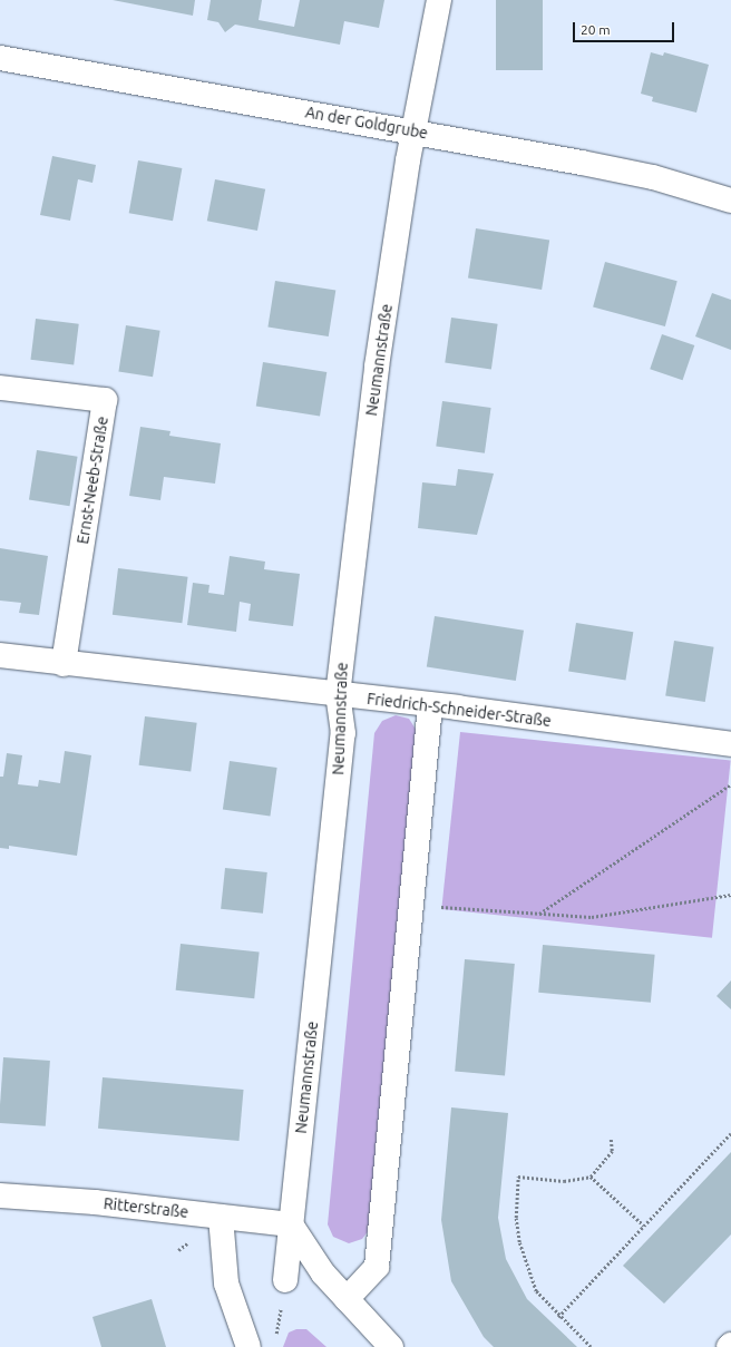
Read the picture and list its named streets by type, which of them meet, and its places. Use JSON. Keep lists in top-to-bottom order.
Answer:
{
  "streets": {
    "street": [
      "An der Goldgrube",
      "Neumannstraße",
      "Ernst-Neeb-Straße",
      "Friedrich-Schneider-Straße",
      "Ritterstraße"
    ]
  },
  "crossings": [
    ["An der Goldgrube", "Neumannstraße"],
    ["Neumannstraße", "Friedrich-Schneider-Straße"],
    ["Neumannstraße", "Ritterstraße"],
    ["Ernst-Neeb-Straße", "Friedrich-Schneider-Straße"]
  ],
  "scale_bar": "20 m"
}
